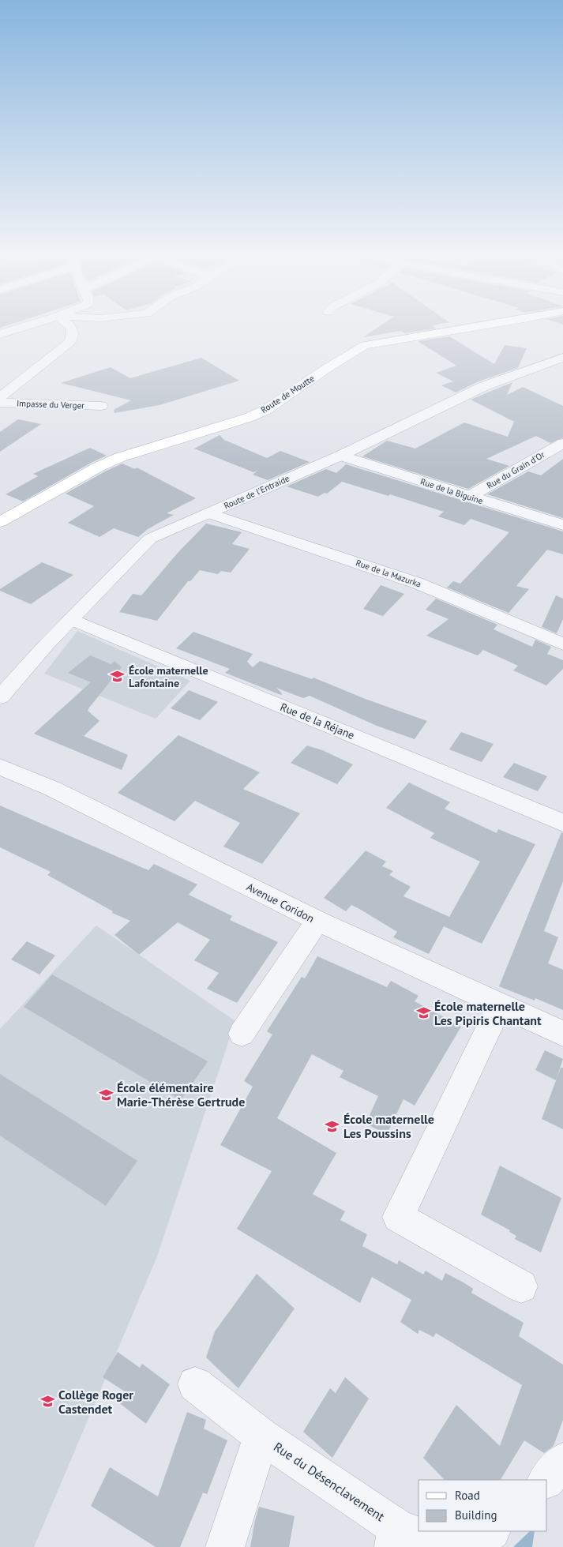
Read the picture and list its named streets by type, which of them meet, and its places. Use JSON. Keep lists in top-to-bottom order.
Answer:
{
  "streets": {
    "main road": ["Route de Moutte"],
    "street": [
      "Impasse du Verger",
      "Rue du Grain d'Or",
      "Rue de la Biguine",
      "Route de l'Entraide",
      "Rue de la Mazurka",
      "Rue de la Réjane",
      "Avenue Coridon",
      "Rue du Désenclavement"
    ]
  },
  "crossings": [
    ["Rue du Grain d'Or", "Rue de la Biguine"],
    ["Rue de la Biguine", "Route de l'Entraide"],
    ["Route de l'Entraide", "Rue de la Mazurka"],
    ["Route de l'Entraide", "Rue de la Réjane"]
  ],
  "places": {
    "school or university": [
      "École maternelle Lafontaine",
      "École maternelle Les Pipiris Chantant",
      "École élémentaire Marie-Thérèse Gertrude",
      "École maternelle Les Poussins",
      "Collège Roger Castendet"
    ]
  },
  "legend": ["Road", "Building"]
}
